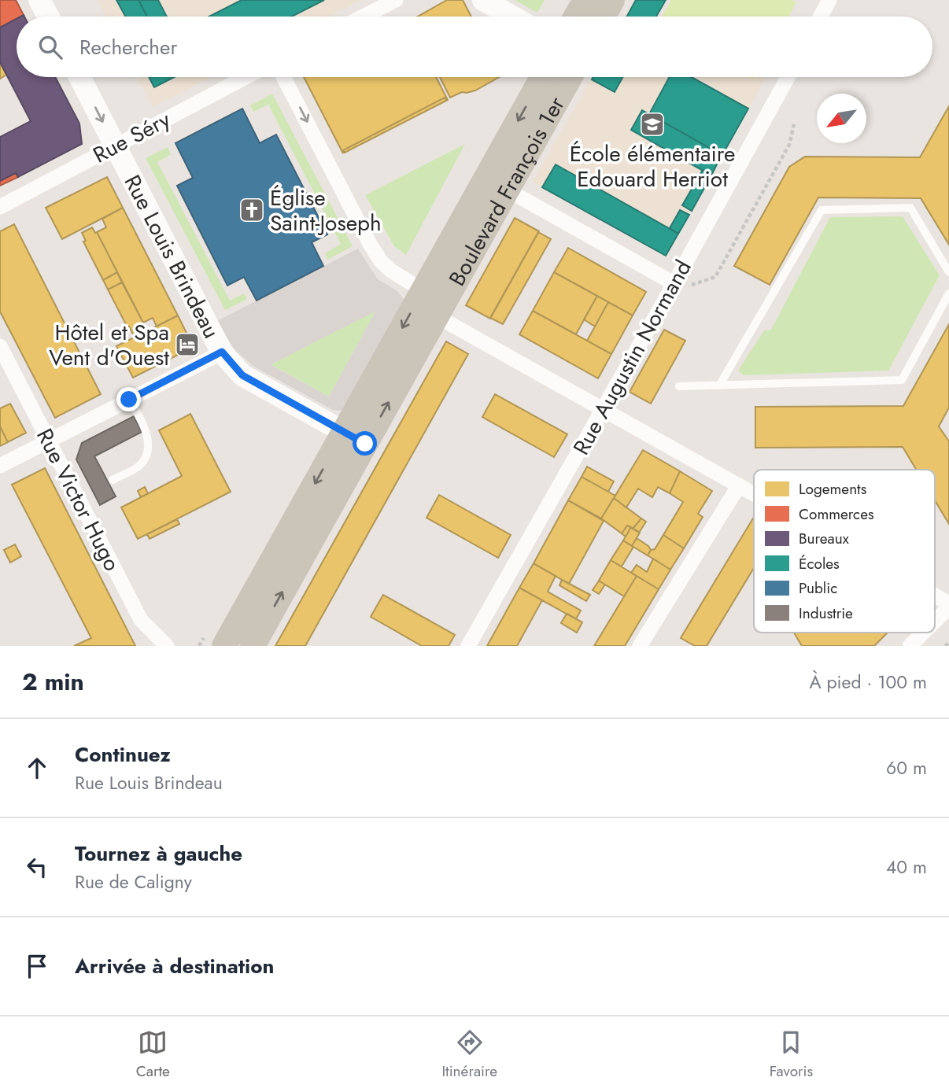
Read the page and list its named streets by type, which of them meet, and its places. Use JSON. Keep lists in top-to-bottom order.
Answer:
{
  "streets": {
    "main road": ["Boulevard François 1er", "Rue Louis Brindeau"],
    "street": ["Rue Séry", "Rue Augustin Normand", "Rue Victor Hugo"]
  },
  "crossings": [
    ["Rue Séry", "Rue Louis Brindeau"],
    ["Boulevard François 1er", "Rue Louis Brindeau"]
  ],
  "places": {
    "school or university": ["École élémentaire Edouard Herriot"],
    "church": ["Église Saint-Joseph"],
    "hotel": ["Hôtel et Spa Vent d'Ouest"]
  },
  "legend": [
    "Logements",
    "Commerces",
    "Bureaux",
    "Écoles",
    "Public",
    "Industrie"
  ],
  "north": "bottom left",
  "page": {
    "search": "Rechercher",
    "heading": ["2 min", "À pied · 100 m"],
    "list": [
      ["Continuez", "Rue Louis Brindeau", "60 m"],
      ["Tournez à gauche", "Rue de Caligny", "40 m"],
      "Arrivée à destination"
    ],
    "nav": ["Carte", "Itinéraire", "Favoris"]
  }
}
